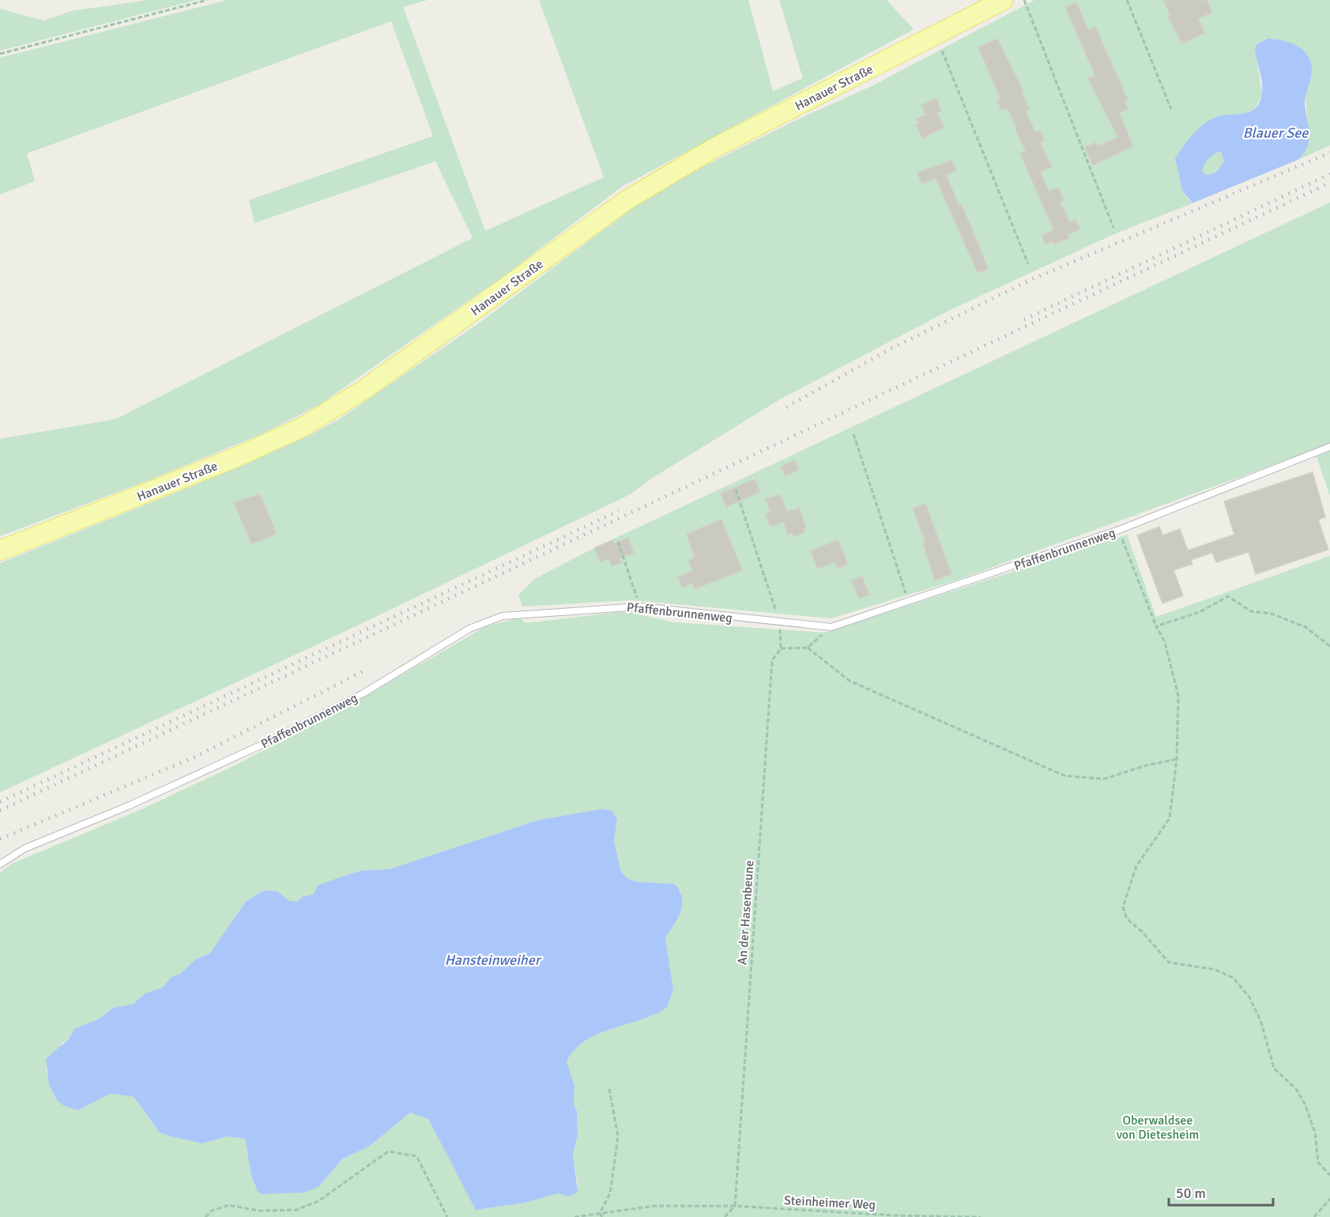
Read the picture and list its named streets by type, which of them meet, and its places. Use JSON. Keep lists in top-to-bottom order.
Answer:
{
  "streets": {
    "main road": ["Hanauer Straße"],
    "lane": ["Pfaffenbrunnenweg"],
    "path": ["An der Hasenbeune", "Steinheimer Weg"]
  },
  "crossings": [
    ["Pfaffenbrunnenweg", "An der Hasenbeune"],
    ["An der Hasenbeune", "Steinheimer Weg"]
  ],
  "water": ["Blauer See", "Hansteinweiher"],
  "parks": ["Oberwaldsee von Dietesheim"],
  "scale_bar": "50 m"
}
